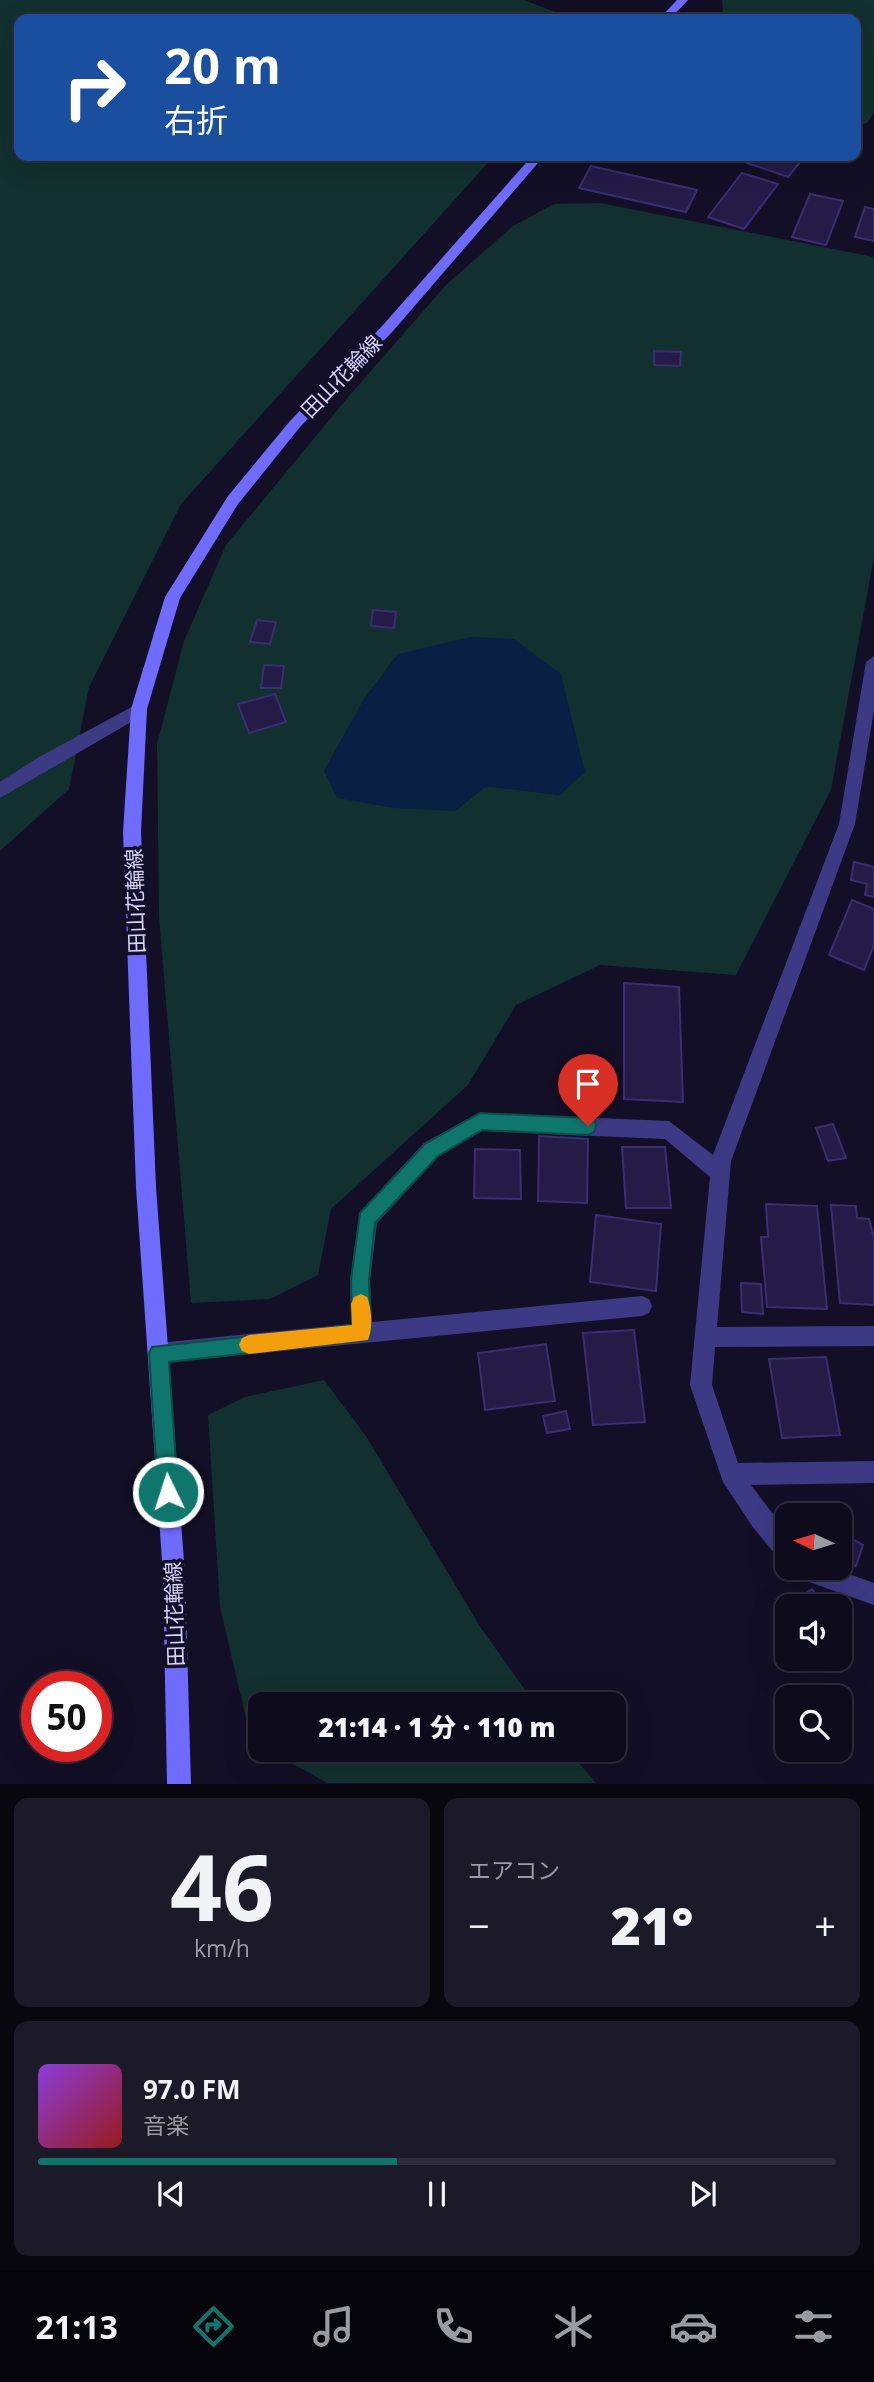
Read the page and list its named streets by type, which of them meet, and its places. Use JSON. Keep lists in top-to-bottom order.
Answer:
{
  "streets": {
    "main road": ["田山花輪線"]
  },
  "north": "left",
  "page": {
    "turn": ["20 m", "右折"],
    "limit": "50",
    "trip": "21:14 · 1 分 · 110 m",
    "tile": [
      ["46", "km/h"],
      "エアコン"
    ],
    "heat": ["−", "21°", "+"],
    "song": ["97.0 FM", "音楽"],
    "tabs": "21:13"
  }
}
